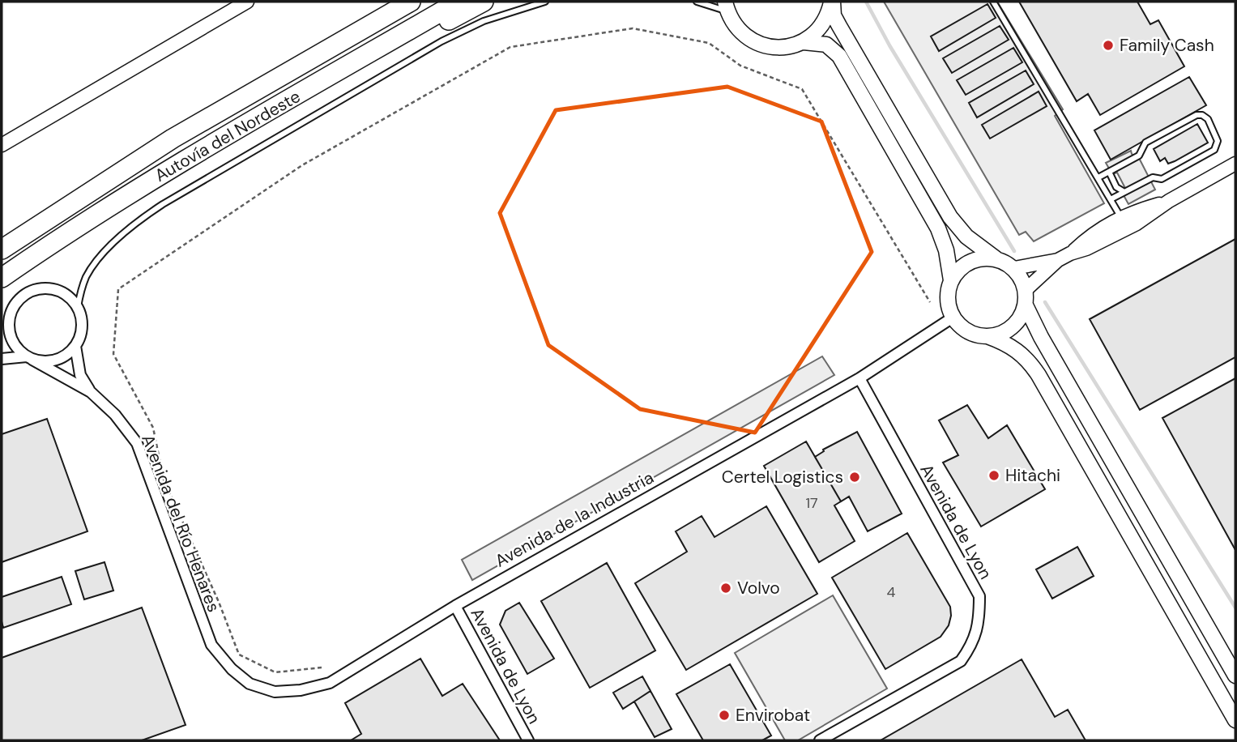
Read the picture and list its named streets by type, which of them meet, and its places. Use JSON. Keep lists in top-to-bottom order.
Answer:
{
  "streets": {
    "highway": ["Autovía del Nordeste"],
    "street": ["Avenida de la Industria", "Avenida de Lyon", "Avenida del Río Henares"]
  },
  "crossings": [
    ["Avenida de la Industria", "Avenida de Lyon"],
    ["Avenida de la Industria", "Avenida del Río Henares"]
  ],
  "places": [
    "Family Cash",
    "Hitachi",
    "Certel Logistics",
    "Volvo",
    "Envirobat"
  ],
  "house_numbers": ["17", "4"]
}
